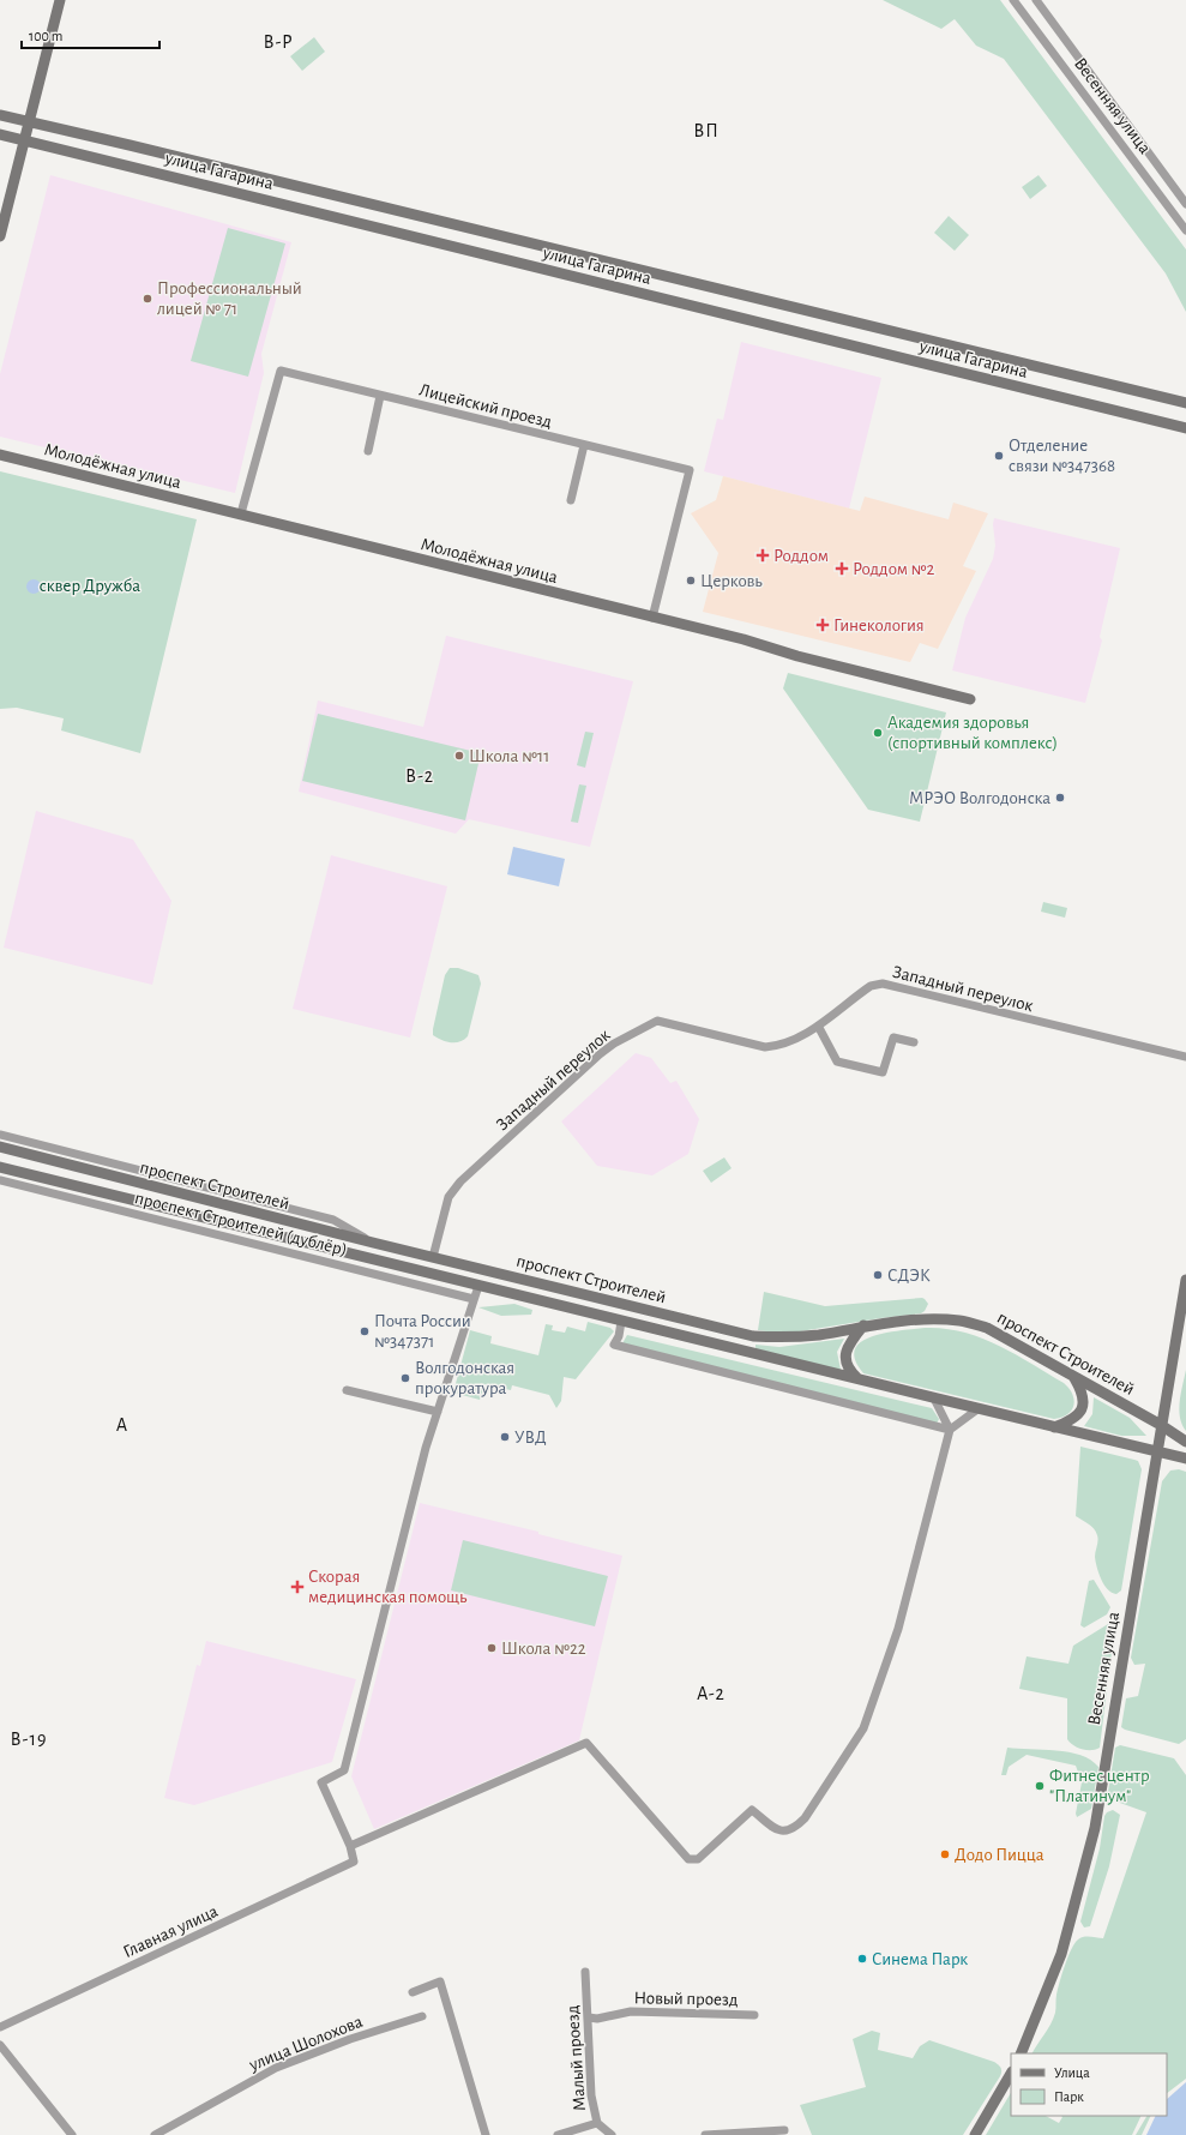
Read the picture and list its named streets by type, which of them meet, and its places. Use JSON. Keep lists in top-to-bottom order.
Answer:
{
  "streets": {
    "street": [
      "Весенняя улица",
      "улица Гагарина",
      "Лицейский проезд",
      "Молодёжная улица",
      "Западный переулок",
      "проспект Строителей",
      "проспект Строителей (дублёр)",
      "Главная улица",
      "Новый проезд",
      "улица Шолохова",
      "Малый проезд"
    ]
  },
  "crossings": [
    ["Весенняя улица", "проспект Строителей"],
    ["Лицейский проезд", "Молодёжная улица"],
    ["Западный переулок", "проспект Строителей"],
    ["проспект Строителей", "проспект Строителей (дублёр)"],
    ["Новый проезд", "Малый проезд"]
  ],
  "districts": [
    "В-Р",
    "ВП",
    "В-2",
    "А",
    "А-2",
    "В-19"
  ],
  "parks": ["сквер Дружба"],
  "places": {
    "other": [
      "Профессиональный лицей № 71",
      "Отделение связи №347368",
      "Церковь",
      "Академия здоровья (спортивный комплекс)",
      "Школа №11",
      "МРЭО Волгодонска",
      "СДЭК",
      "Почта России №347371",
      "Волгодонская прокуратура",
      "УВД",
      "Школа №22",
      "Фитнес центр \"Платинум\"",
      "Додо Пицца",
      "Синема Парк"
    ],
    "health": [
      "Роддом",
      "Роддом №2",
      "Гинекология",
      "Скорая медицинская помощь"
    ]
  },
  "legend": ["Улица", "Парк"],
  "scale_bar": "100 m"
}
